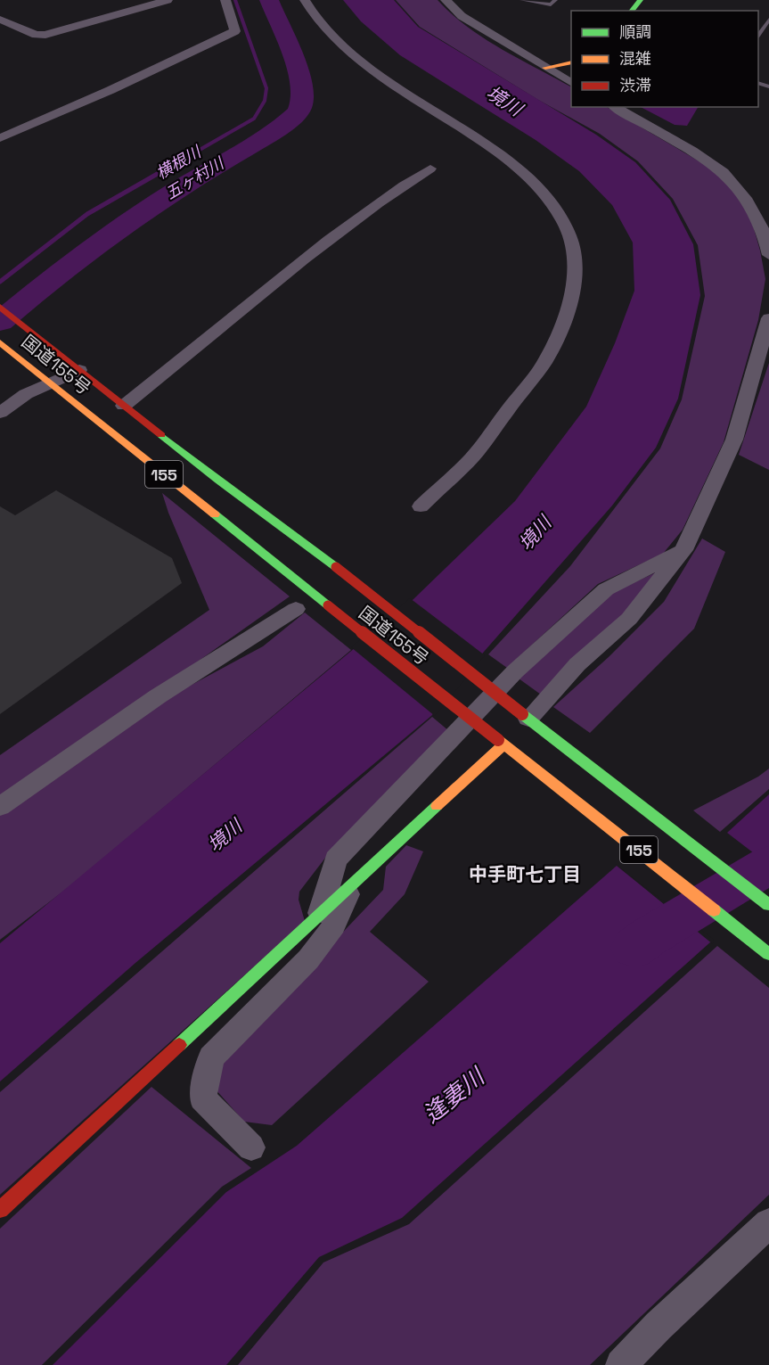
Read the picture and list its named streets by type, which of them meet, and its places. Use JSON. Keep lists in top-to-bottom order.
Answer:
{
  "streets": {
    "main road": ["国道155号", "155"]
  },
  "districts": ["中手町七丁目"],
  "water": [
    "境川",
    "横根川",
    "五ヶ村川",
    "逢妻川"
  ],
  "legend": ["順調", "混雑", "渋滞"]
}
